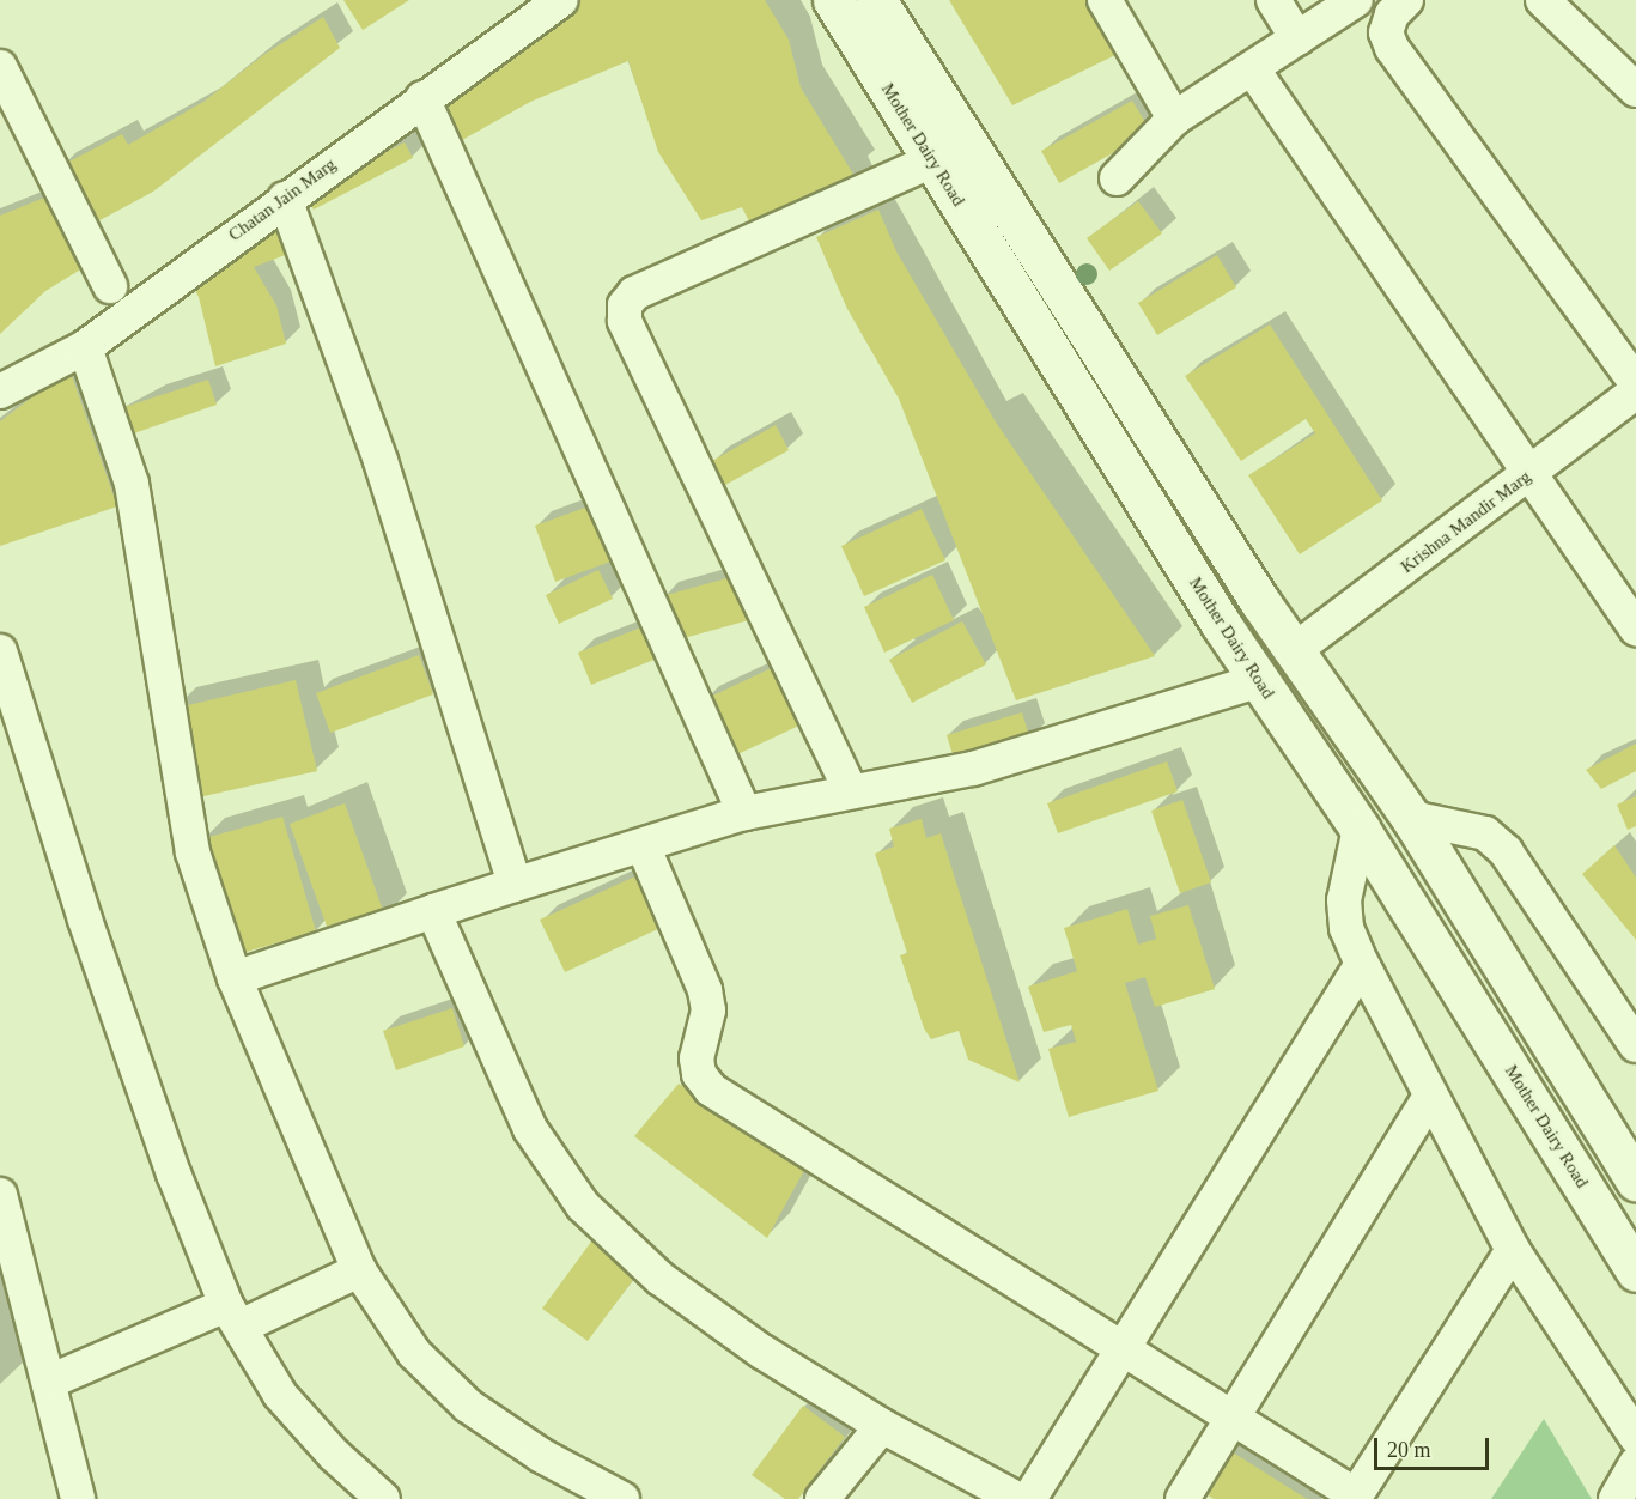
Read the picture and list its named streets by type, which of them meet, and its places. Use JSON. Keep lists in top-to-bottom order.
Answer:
{
  "streets": {
    "main road": ["Mother Dairy Road"],
    "street": ["Chatan Jain Marg", "Krishna Mandir Marg"]
  },
  "scale_bar": "20 m"
}
